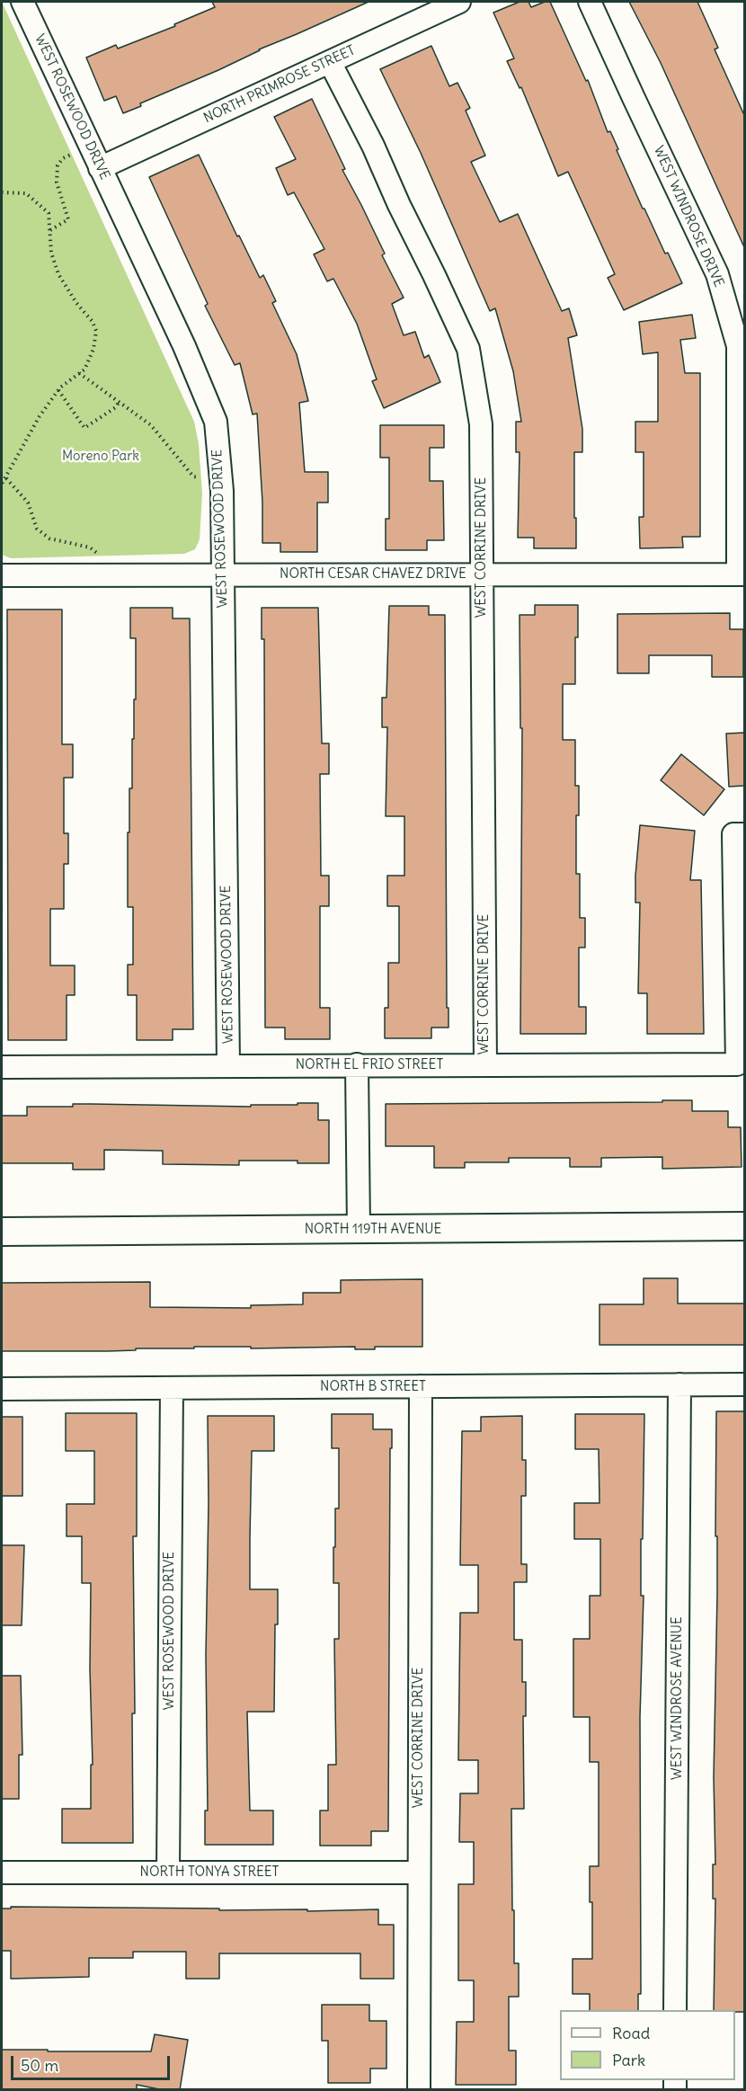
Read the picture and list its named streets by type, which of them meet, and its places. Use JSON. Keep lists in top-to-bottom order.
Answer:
{
  "streets": {
    "street": [
      "NORTH PRIMROSE STREET",
      "WEST ROSEWOOD DRIVE",
      "WEST WINDROSE DRIVE",
      "WEST CORRINE DRIVE",
      "NORTH CESAR CHAVEZ DRIVE",
      "NORTH EL FRIO STREET",
      "NORTH 119TH AVENUE",
      "NORTH B STREET",
      "WEST WINDROSE AVENUE",
      "NORTH TONYA STREET"
    ]
  },
  "crossings": [
    ["NORTH PRIMROSE STREET", "WEST ROSEWOOD DRIVE"],
    ["NORTH PRIMROSE STREET", "WEST CORRINE DRIVE"],
    ["WEST ROSEWOOD DRIVE", "NORTH CESAR CHAVEZ DRIVE"],
    ["WEST ROSEWOOD DRIVE", "NORTH EL FRIO STREET"],
    ["WEST ROSEWOOD DRIVE", "NORTH B STREET"],
    ["WEST ROSEWOOD DRIVE", "NORTH TONYA STREET"],
    ["WEST WINDROSE DRIVE", "NORTH CESAR CHAVEZ DRIVE"],
    ["WEST CORRINE DRIVE", "NORTH CESAR CHAVEZ DRIVE"],
    ["WEST CORRINE DRIVE", "NORTH EL FRIO STREET"],
    ["WEST CORRINE DRIVE", "NORTH B STREET"],
    ["WEST CORRINE DRIVE", "NORTH TONYA STREET"],
    ["NORTH B STREET", "WEST WINDROSE AVENUE"]
  ],
  "parks": ["Moreno Park"],
  "legend": ["Road", "Park"],
  "scale_bar": "50 m"
}
